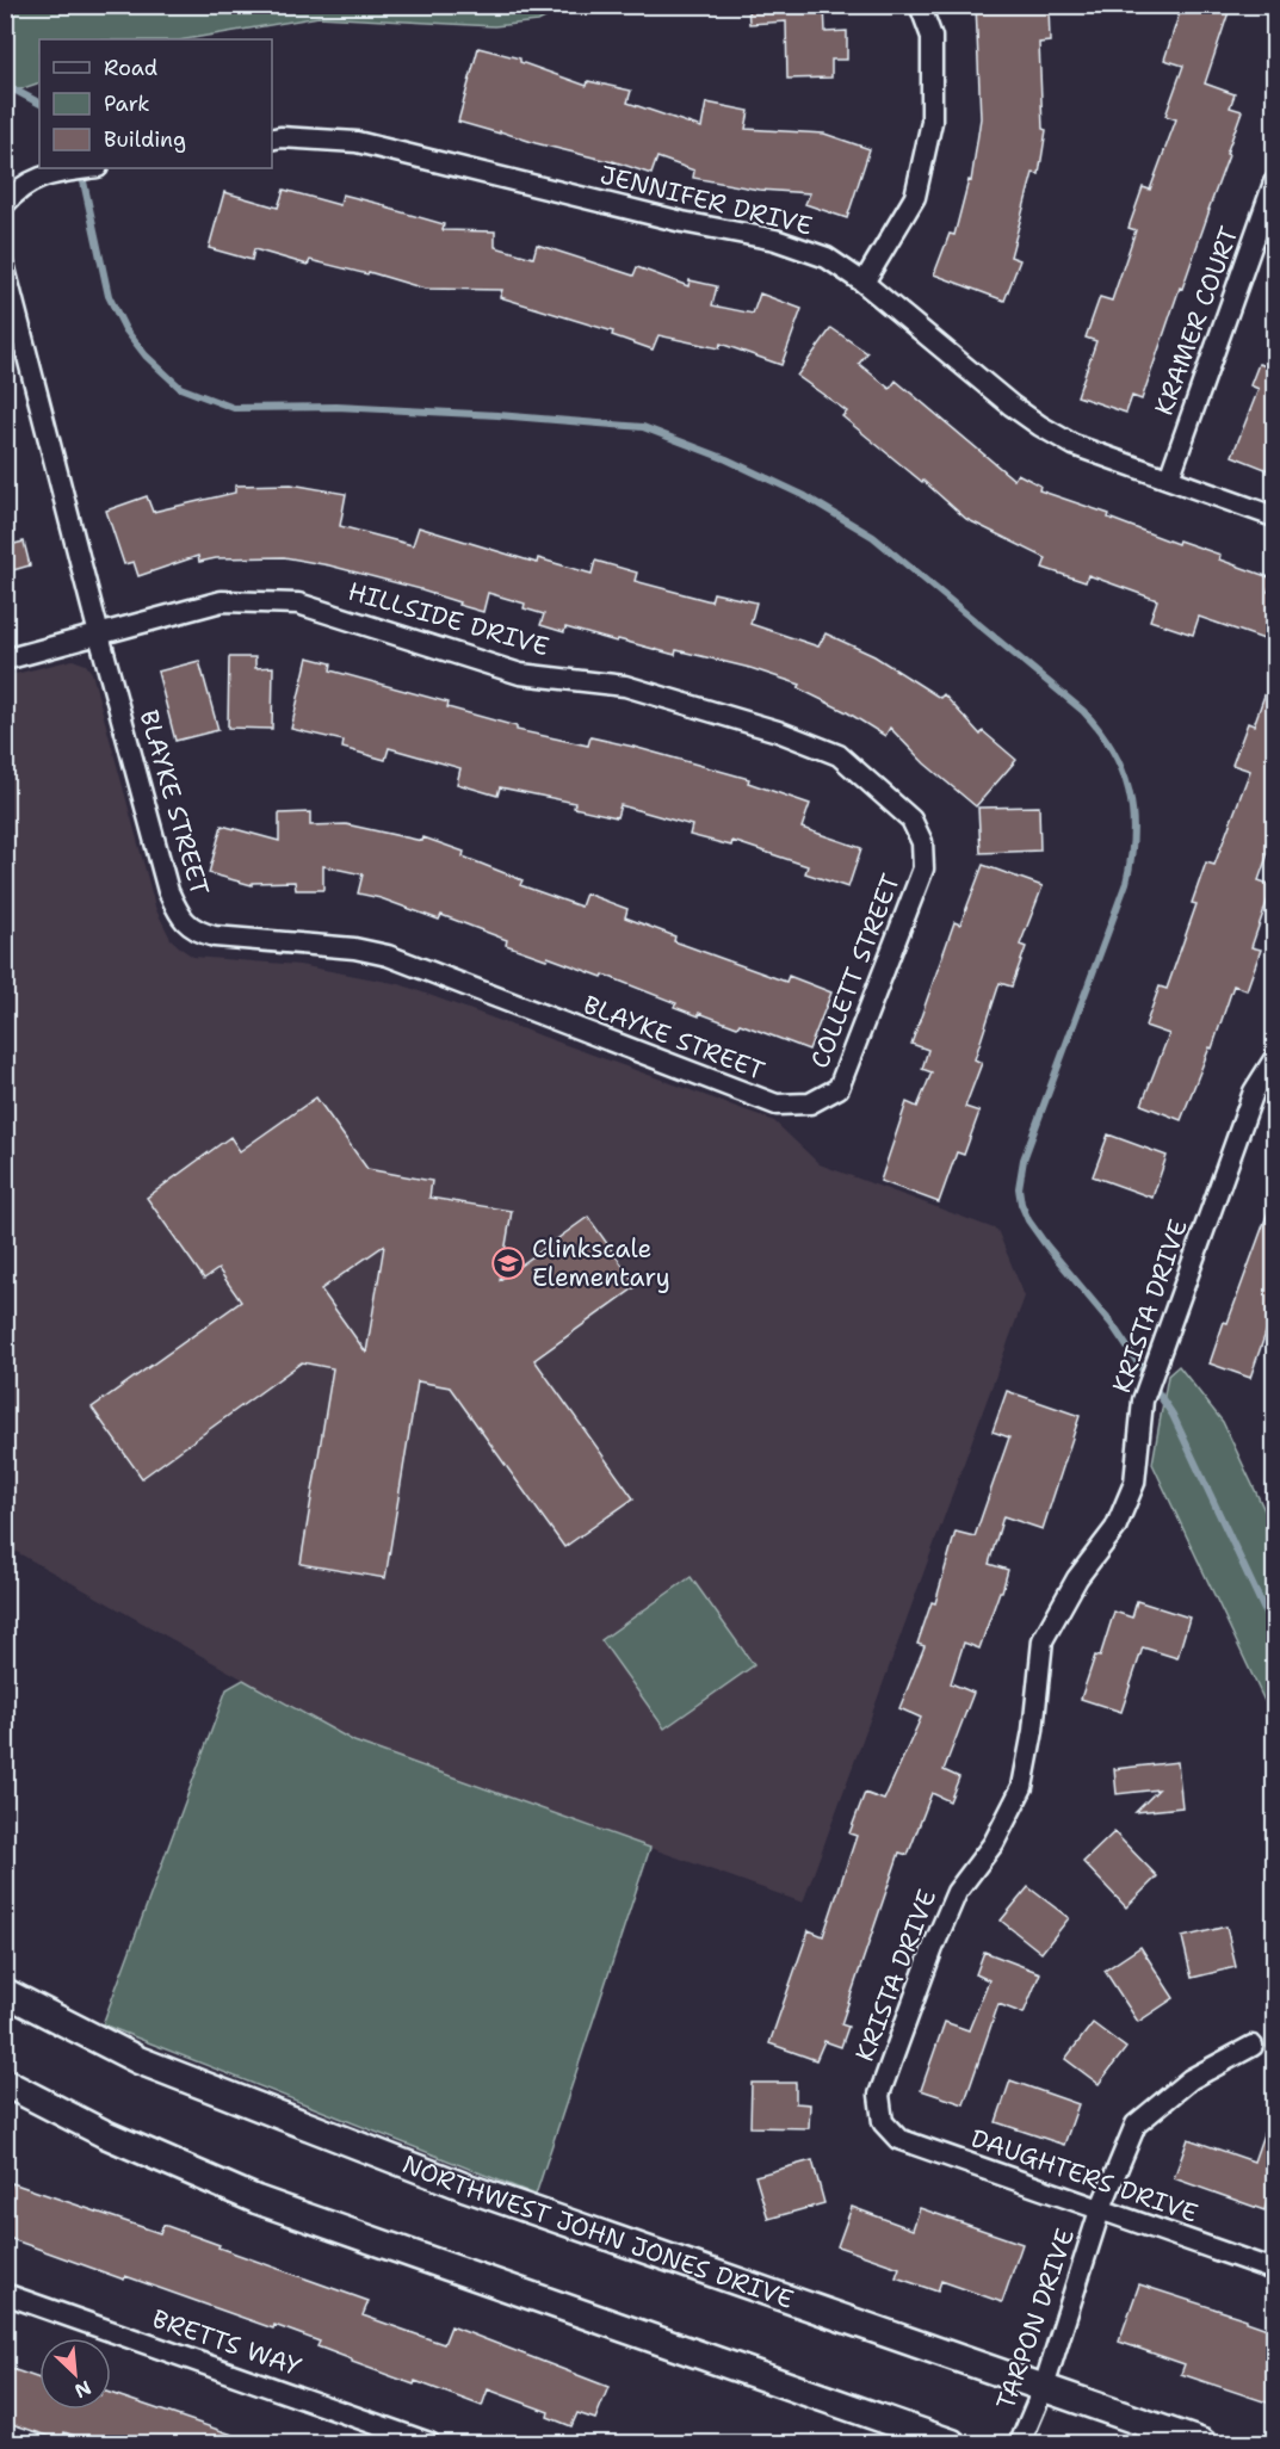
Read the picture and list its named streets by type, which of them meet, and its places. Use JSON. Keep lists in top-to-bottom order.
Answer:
{
  "streets": {
    "main road": ["NORTHWEST JOHN JONES DRIVE"],
    "street": [
      "JENNIFER DRIVE",
      "KRAMER COURT",
      "HILLSIDE DRIVE",
      "BLAYKE STREET",
      "COLLETT STREET",
      "KRISTA DRIVE",
      "DAUGHTERS DRIVE",
      "TARPON DRIVE",
      "BRETTS WAY"
    ]
  },
  "crossings": [
    ["JENNIFER DRIVE", "KRAMER COURT"],
    ["HILLSIDE DRIVE", "BLAYKE STREET"],
    ["HILLSIDE DRIVE", "COLLETT STREET"],
    ["BLAYKE STREET", "COLLETT STREET"],
    ["KRISTA DRIVE", "DAUGHTERS DRIVE"],
    ["DAUGHTERS DRIVE", "TARPON DRIVE"],
    ["NORTHWEST JOHN JONES DRIVE", "TARPON DRIVE"]
  ],
  "places": {
    "school or university": ["Clinkscale Elementary"]
  },
  "legend": ["Road", "Park", "Building"],
  "north": "bottom right"
}
